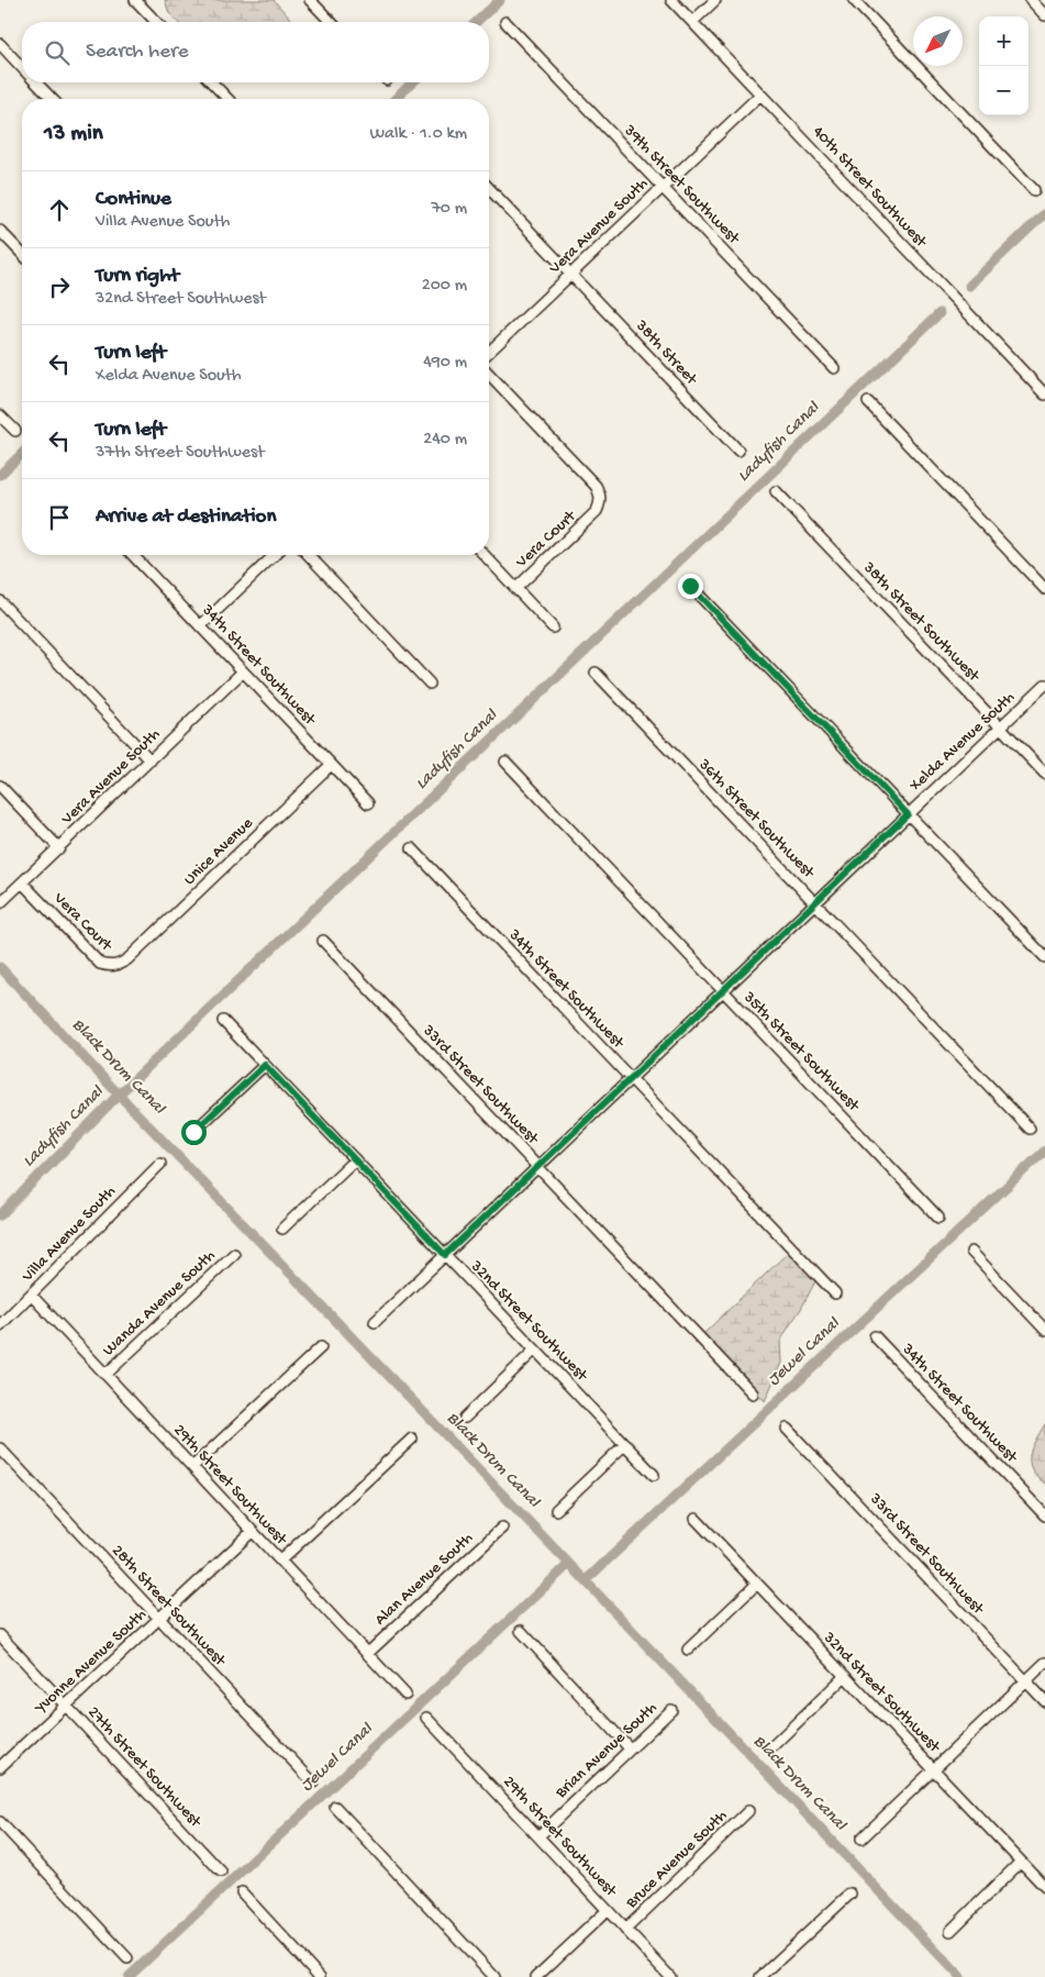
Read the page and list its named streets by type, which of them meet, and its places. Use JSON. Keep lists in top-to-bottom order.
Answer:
{
  "streets": {
    "street": [
      "39th Street Southwest",
      "40th Street Southwest",
      "Vera Avenue South",
      "38th Street",
      "Vera Court",
      "38th Street Southwest",
      "34th Street Southwest",
      "Xelda Avenue South",
      "36th Street Southwest",
      "Unice Avenue",
      "35th Street Southwest",
      "33rd Street Southwest",
      "Villa Avenue South",
      "Wanda Avenue South",
      "32nd Street Southwest",
      "29th Street Southwest",
      "Alan Avenue South",
      "28th Street Southwest",
      "Yvonne Avenue South",
      "Brian Avenue South",
      "27th Street Southwest",
      "Bruce Avenue South"
    ]
  },
  "crossings": [
    ["39th Street Southwest", "Vera Avenue South"],
    ["40th Street Southwest", "Vera Avenue South"],
    ["Vera Avenue South", "38th Street"],
    ["Vera Avenue South", "Vera Court"],
    ["Vera Avenue South", "34th Street Southwest"],
    ["Vera Court", "Unice Avenue"],
    ["38th Street Southwest", "Xelda Avenue South"],
    ["34th Street Southwest", "Xelda Avenue South"],
    ["34th Street Southwest", "Unice Avenue"],
    ["Xelda Avenue South", "36th Street Southwest"],
    ["Xelda Avenue South", "35th Street Southwest"],
    ["Xelda Avenue South", "33rd Street Southwest"],
    ["Xelda Avenue South", "32nd Street Southwest"],
    ["Villa Avenue South", "29th Street Southwest"],
    ["Wanda Avenue South", "29th Street Southwest"],
    ["29th Street Southwest", "Alan Avenue South"],
    ["29th Street Southwest", "Yvonne Avenue South"],
    ["29th Street Southwest", "Brian Avenue South"],
    ["29th Street Southwest", "Bruce Avenue South"],
    ["28th Street Southwest", "Yvonne Avenue South"],
    ["Yvonne Avenue South", "27th Street Southwest"]
  ],
  "water": ["Ladyfish Canal", "Black Drum Canal", "Jewel Canal"],
  "north": "bottom left",
  "page": {
    "map_buttons": ["+", "−"],
    "search": "Search here",
    "heading": ["13 min", "Walk · 1.0 km"],
    "list": [
      ["Continue", "Villa Avenue South", "70 m"],
      ["Turn right", "32nd Street Southwest", "200 m"],
      ["Turn left", "Xelda Avenue South", "490 m"],
      ["Turn left", "37th Street Southwest", "240 m"],
      "Arrive at destination"
    ]
  }
}
